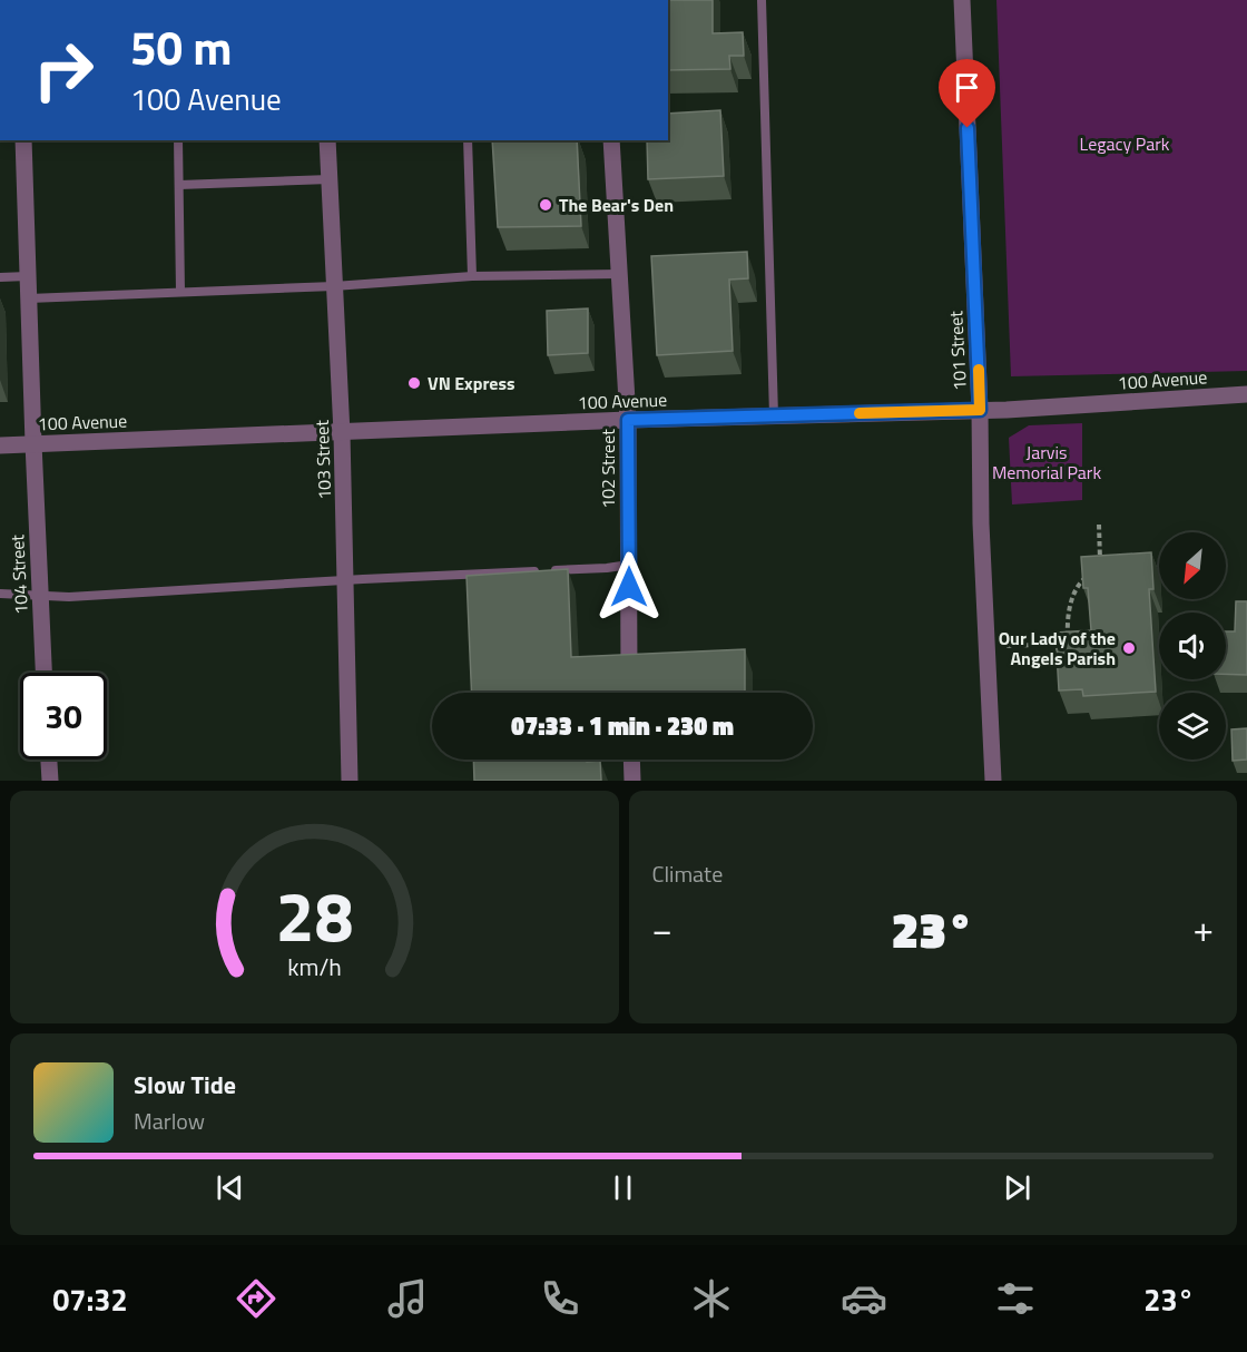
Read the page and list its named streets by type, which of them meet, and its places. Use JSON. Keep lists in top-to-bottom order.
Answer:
{
  "streets": {
    "street": [
      "101 Street",
      "100 Avenue",
      "103 Street",
      "102 Street",
      "104 Street"
    ]
  },
  "crossings": [
    ["101 Street", "100 Avenue"],
    ["100 Avenue", "103 Street"],
    ["100 Avenue", "102 Street"],
    ["100 Avenue", "104 Street"]
  ],
  "parks": ["Legacy Park", "Jarvis Memorial Park"],
  "places": ["The Bear's Den", "VN Express", "Our Lady of the Angels Parish"],
  "north": "bottom left",
  "page": {
    "turn": ["50 m", "100 Avenue"],
    "limit": "30",
    "trip": "07:33 · 1 min · 230 m",
    "tile": "Climate",
    "heat": ["−", "23°", "+"],
    "song": ["Slow Tide", "Marlow"],
    "tabs": ["07:32", "23°"],
    "gauge": ["28", "km/h"]
  }
}
